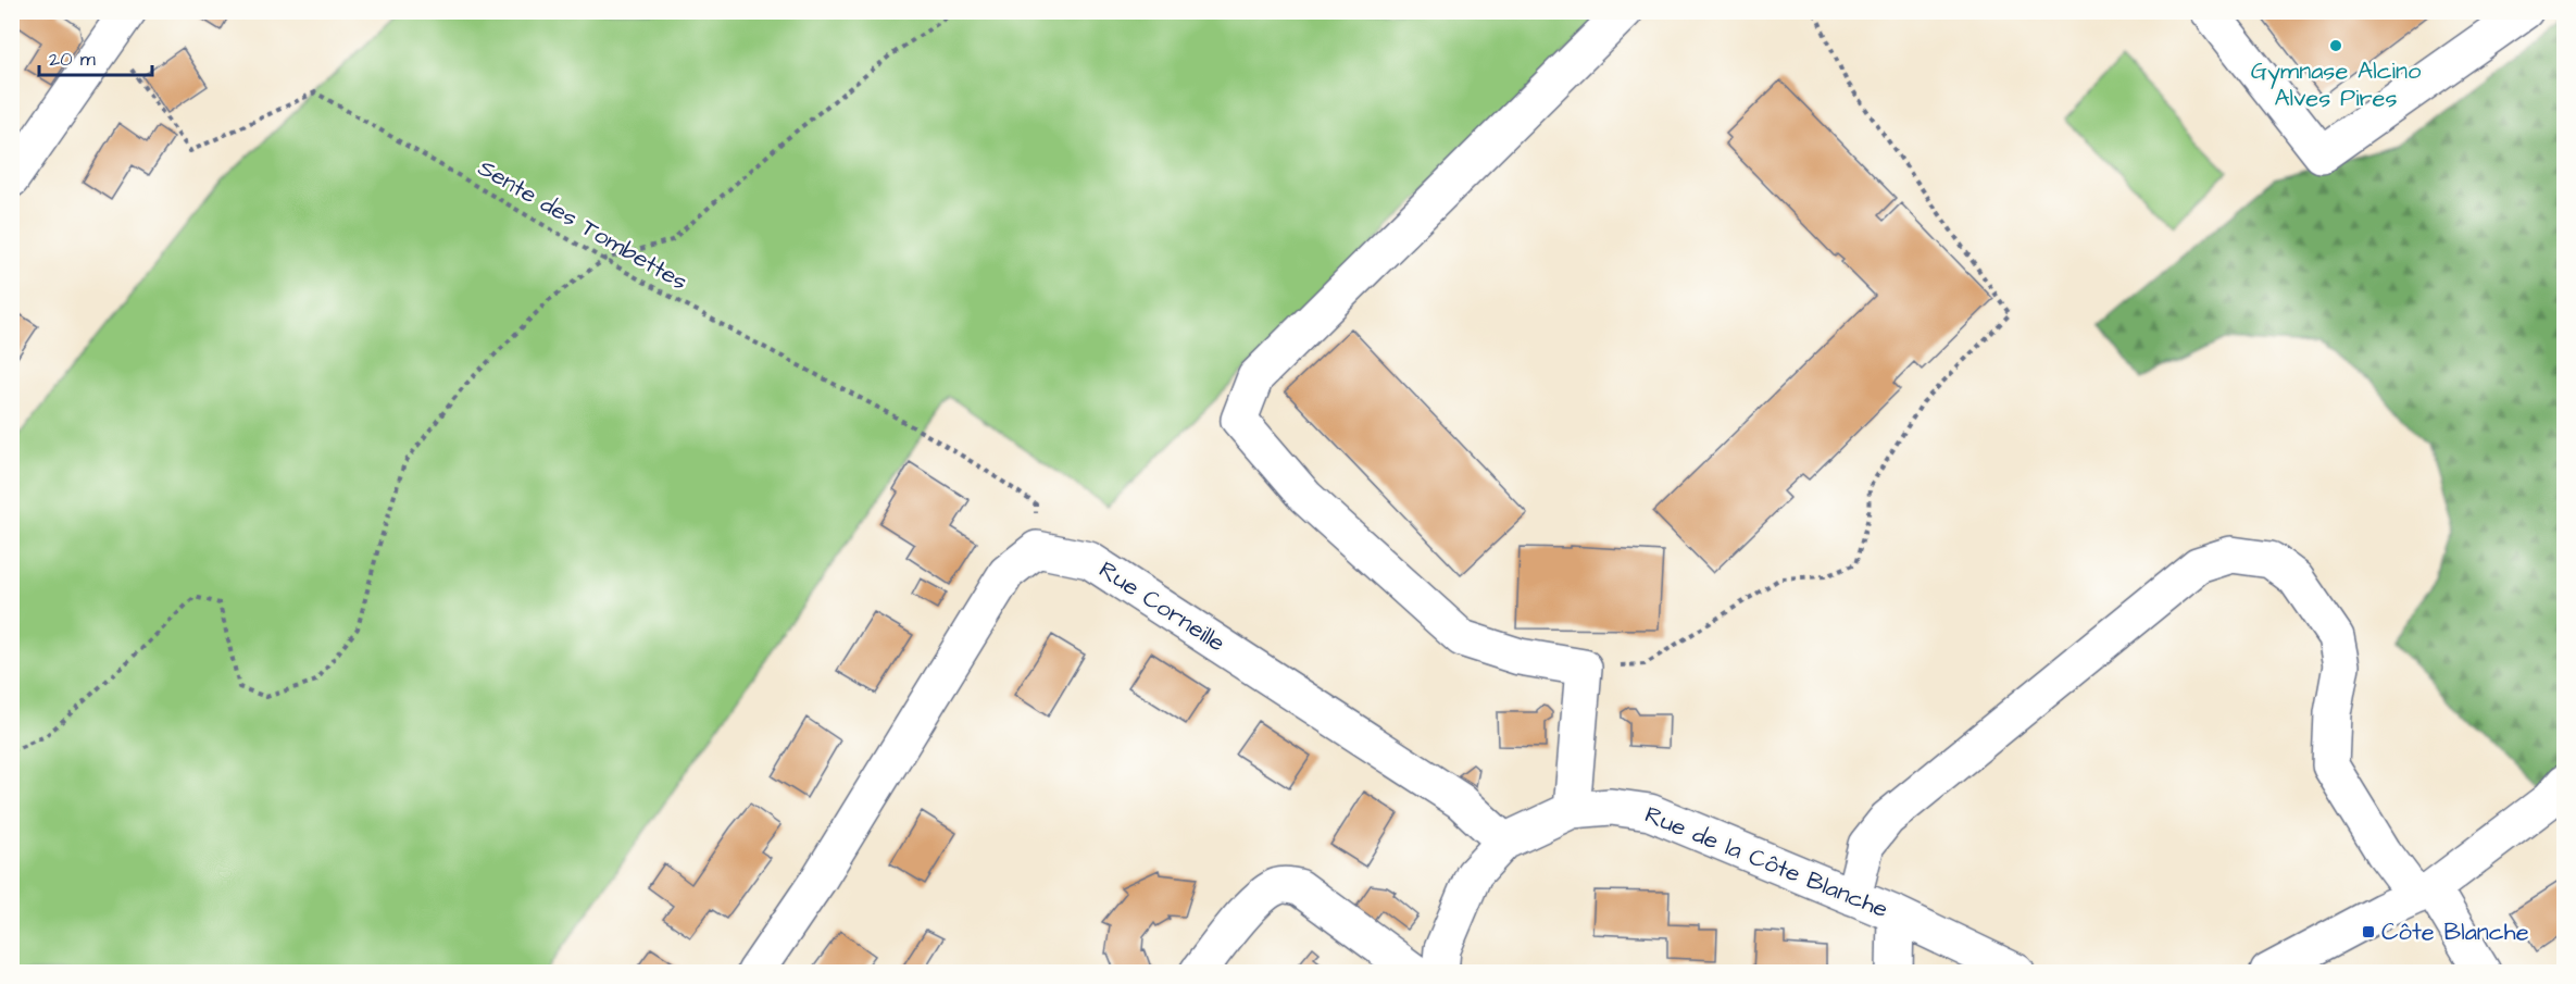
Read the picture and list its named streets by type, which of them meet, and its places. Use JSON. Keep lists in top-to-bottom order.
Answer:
{
  "streets": {
    "street": ["Rue Corneille", "Rue de la Côte Blanche"],
    "path": ["Sente des Tombettes"]
  },
  "crossings": [
    ["Sente des Tombettes", "Rue Corneille"],
    ["Rue Corneille", "Rue de la Côte Blanche"]
  ],
  "places": {
    "other": ["Gymnase Alcino Alves Pires"],
    "transit": ["Côte Blanche"]
  },
  "scale_bar": "20 m"
}
